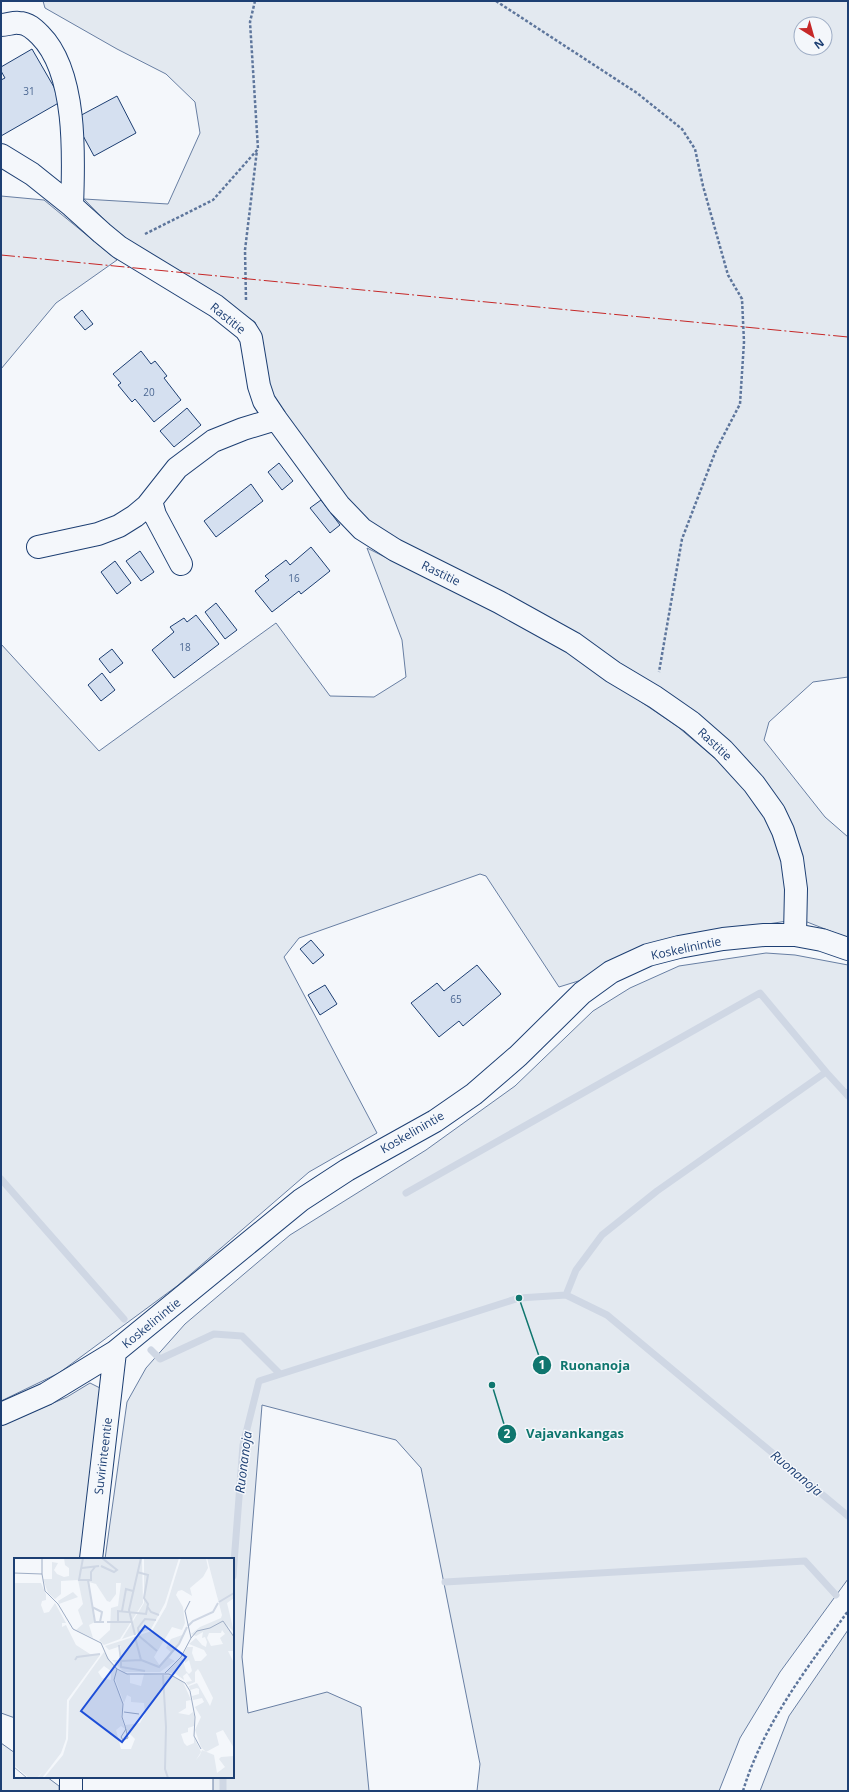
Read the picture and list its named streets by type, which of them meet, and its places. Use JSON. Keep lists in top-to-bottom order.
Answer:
{
  "streets": {
    "street": ["Rastitie", "Koskelinintie", "Suvirinteentie"]
  },
  "crossings": [
    ["Rastitie", "Koskelinintie"],
    ["Koskelinintie", "Suvirinteentie"]
  ],
  "water": ["Ruonanoja"],
  "places": ["Ruonanoja", "Vajavankangas"],
  "house_numbers": [
    "31",
    "20",
    "16",
    "18",
    "65"
  ],
  "north": "bottom right"
}
